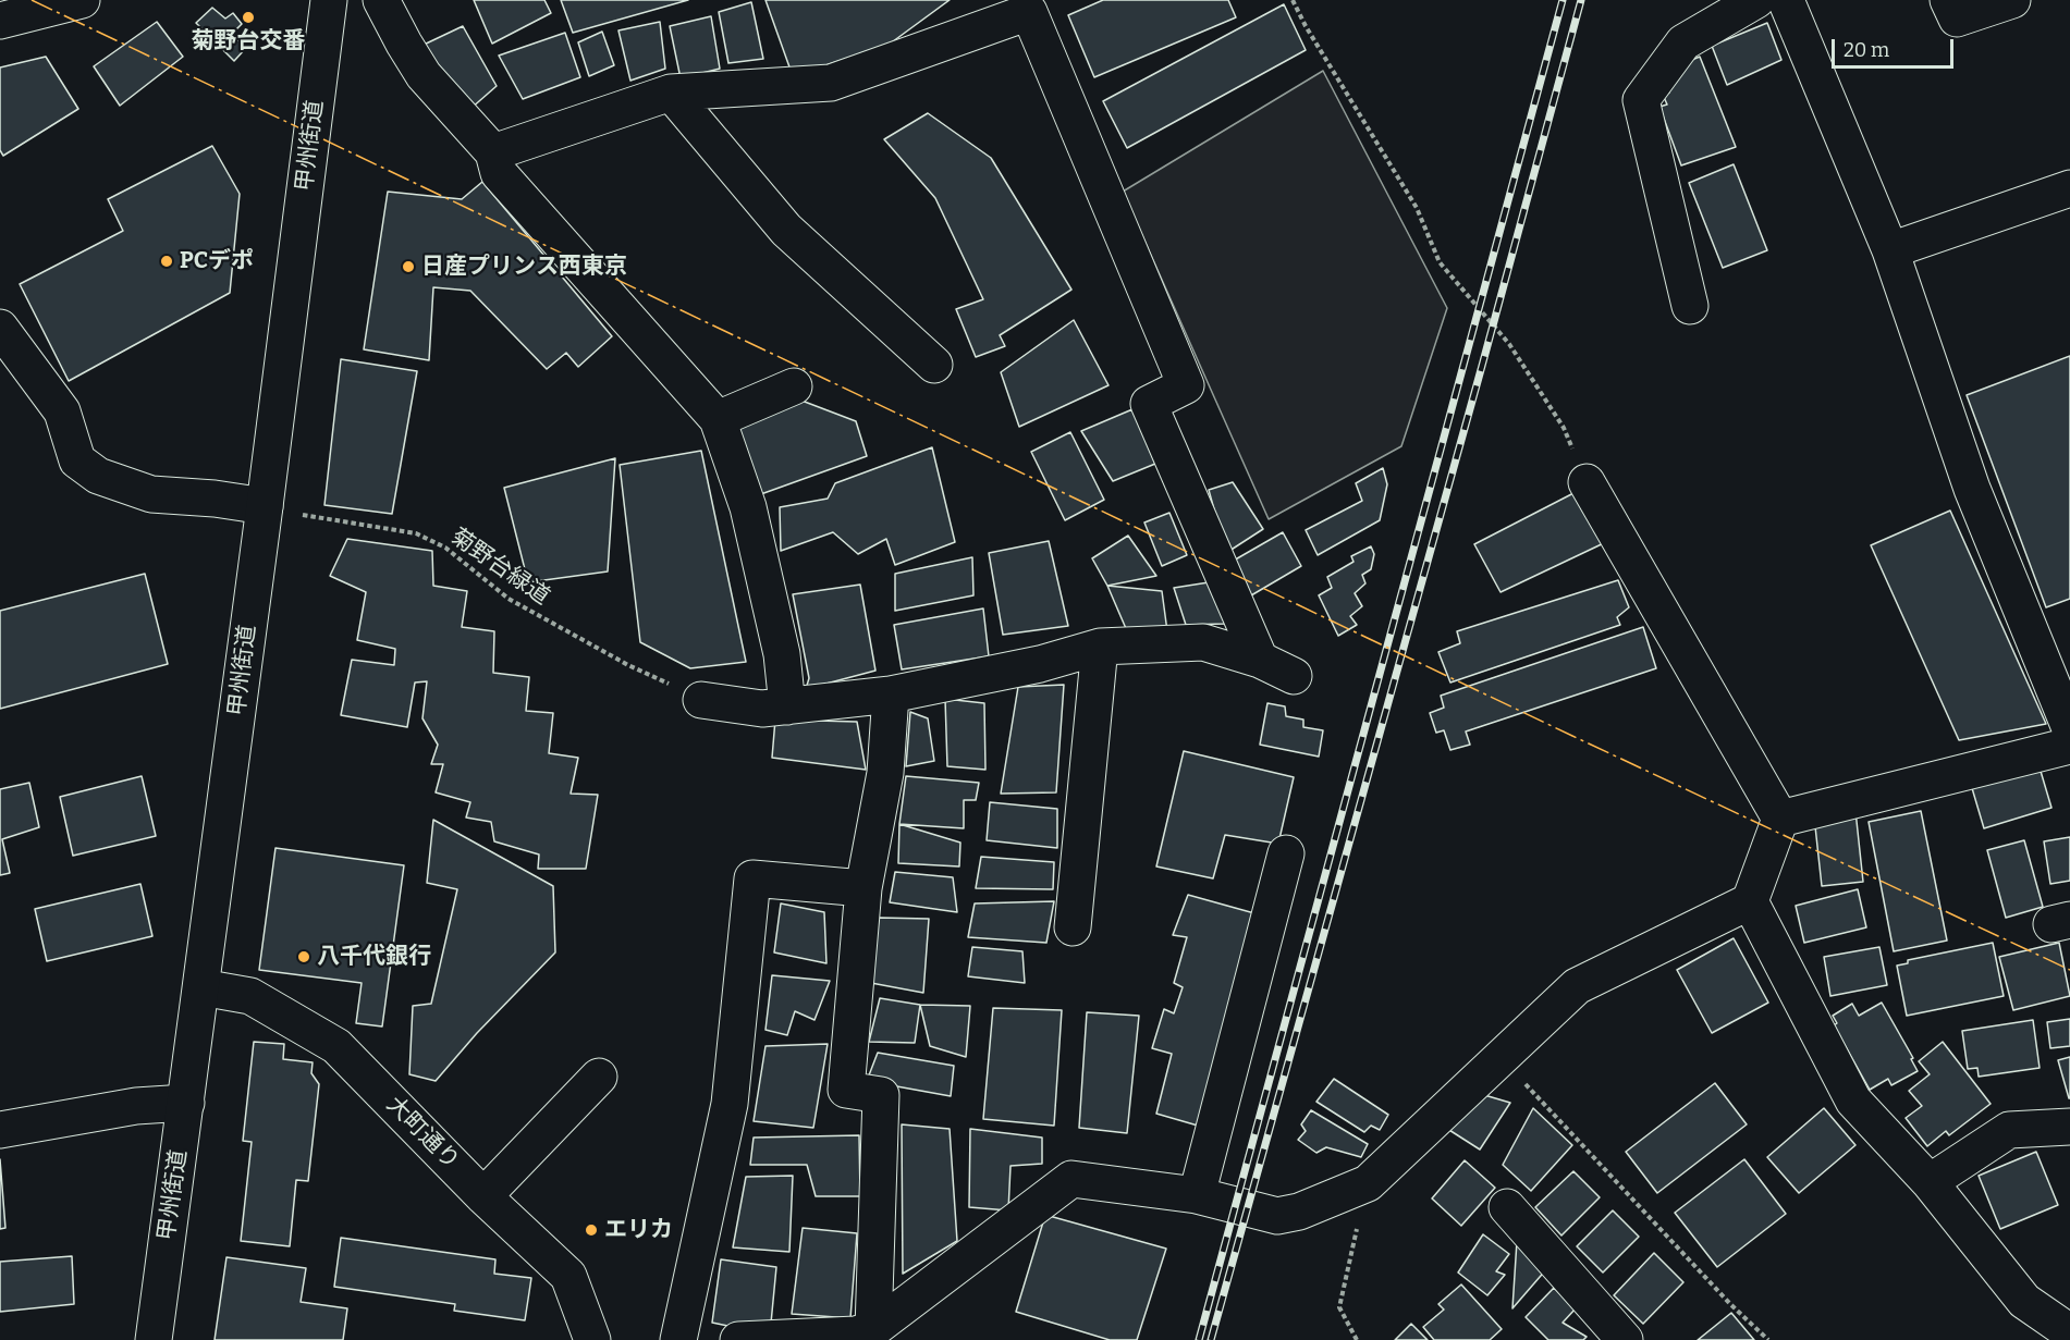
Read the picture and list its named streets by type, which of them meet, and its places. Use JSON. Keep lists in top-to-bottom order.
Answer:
{
  "streets": {
    "main road": ["甲州街道", "大町通り"],
    "path": ["菊野台緑道"]
  },
  "crossings": [
    ["甲州街道", "菊野台緑道"],
    ["甲州街道", "大町通り"]
  ],
  "places": [
    "菊野台交番",
    "PCデポ",
    "日産プリンス西東京",
    "八千代銀行",
    "エリカ"
  ],
  "scale_bar": "20 m"
}
